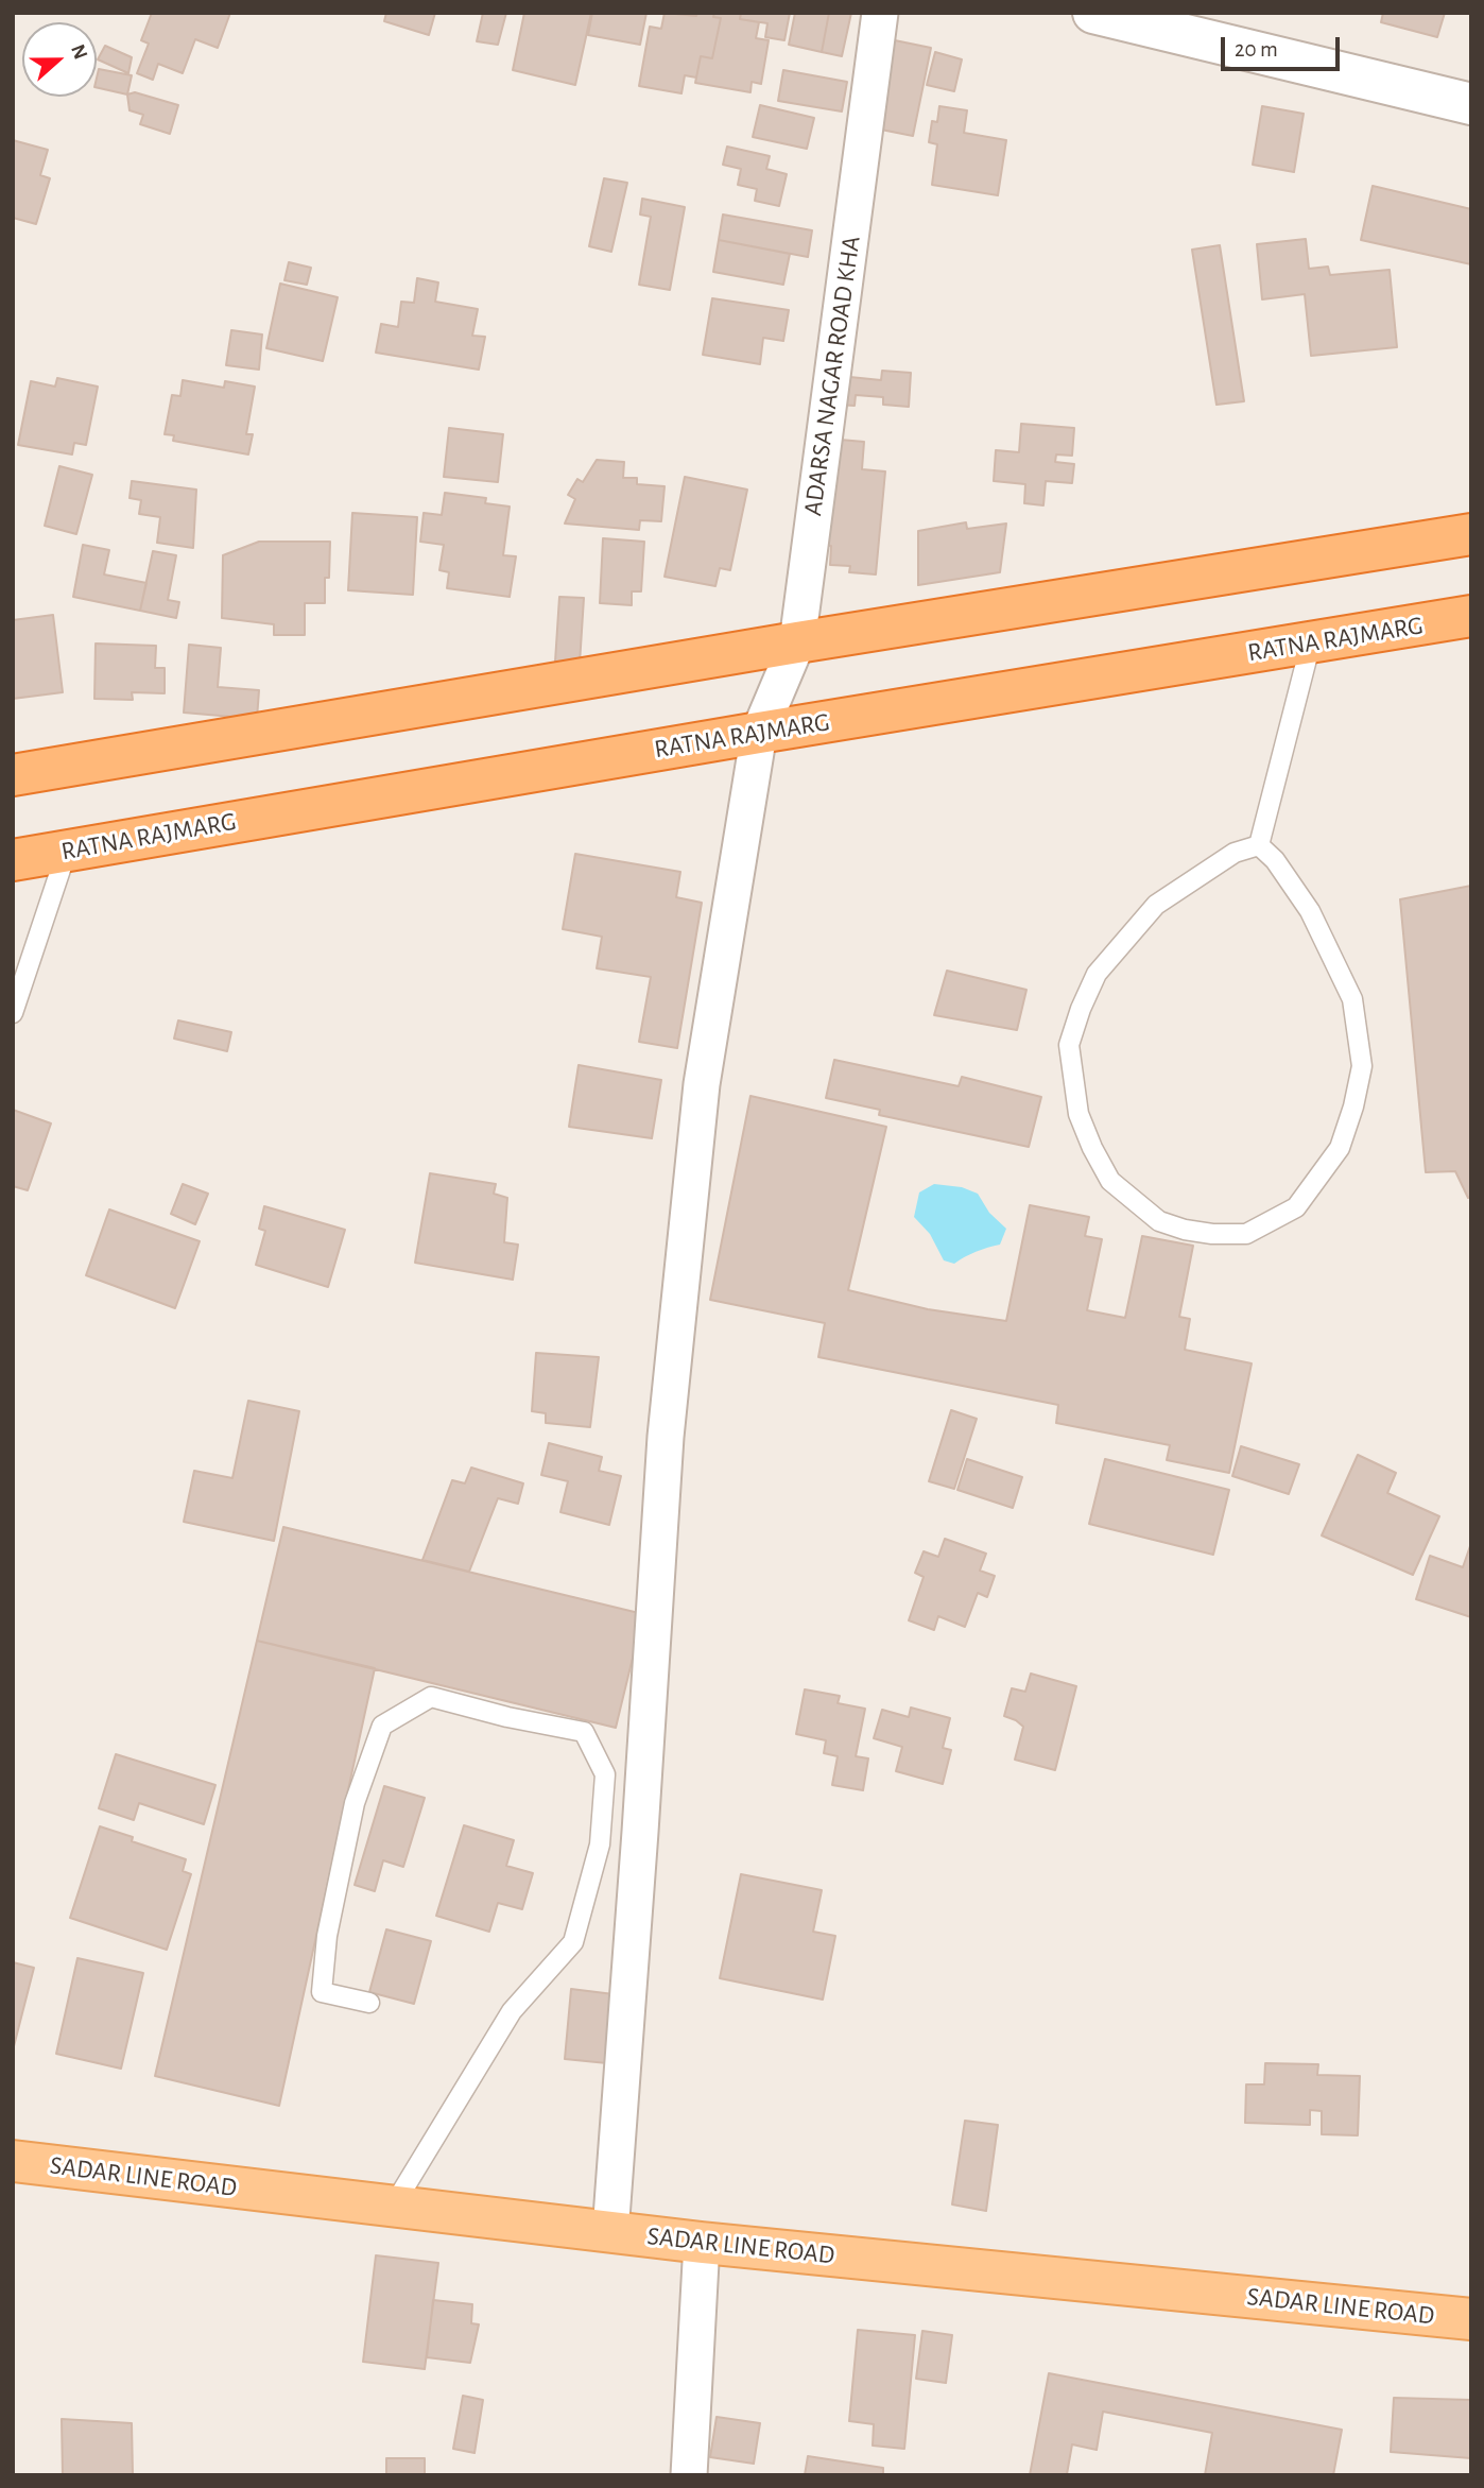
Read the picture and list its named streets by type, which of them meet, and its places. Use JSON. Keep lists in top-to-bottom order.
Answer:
{
  "streets": {
    "highway": ["RATNA RAJMARG"],
    "main road": ["SADAR LINE ROAD"],
    "street": ["ADARSA NAGAR ROAD KHA"]
  },
  "crossings": [
    ["ADARSA NAGAR ROAD KHA", "RATNA RAJMARG"],
    ["ADARSA NAGAR ROAD KHA", "SADAR LINE ROAD"]
  ],
  "scale_bar": "20 m",
  "north": "right"
}
